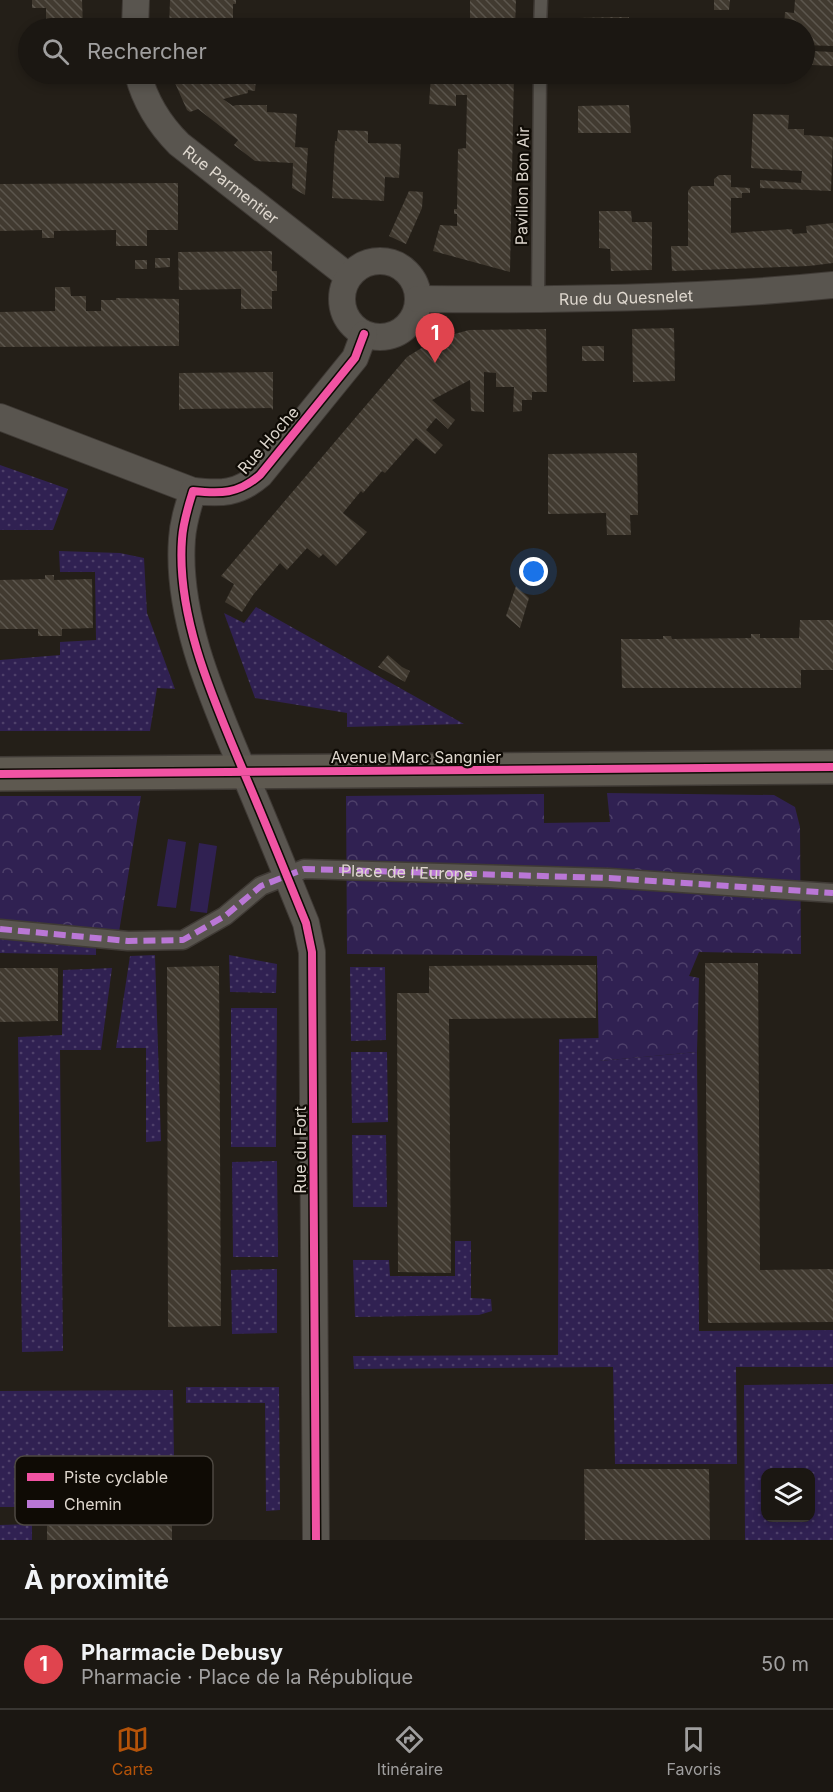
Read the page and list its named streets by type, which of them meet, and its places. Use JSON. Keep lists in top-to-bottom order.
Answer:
{
  "streets": {
    "main road": ["Avenue Marc Sangnier"],
    "street": [
      "Rue Parmentier",
      "Rue du Quesnelet",
      "Rue Hoche",
      "Place de l'Europe",
      "Rue du Fort"
    ],
    "lane": ["Pavillon Bon Air"]
  },
  "crossings": [
    ["Rue Parmentier", "Rue du Quesnelet"],
    ["Rue Parmentier", "Rue Hoche"],
    ["Pavillon Bon Air", "Rue du Quesnelet"],
    ["Rue du Quesnelet", "Rue Hoche"],
    ["Avenue Marc Sangnier", "Rue du Fort"],
    ["Place de l'Europe", "Rue du Fort"]
  ],
  "legend": ["Piste cyclable", "Chemin"],
  "page": {
    "search": "Rechercher",
    "pins": "1",
    "heading": "À proximité",
    "list": [
      {
        "mark": "1",
        "name": "Pharmacie Debusy",
        "note": "Pharmacie · Place de la République",
        "value": "50 m"
      }
    ],
    "nav": ["Carte", "Itinéraire", "Favoris"]
  }
}
